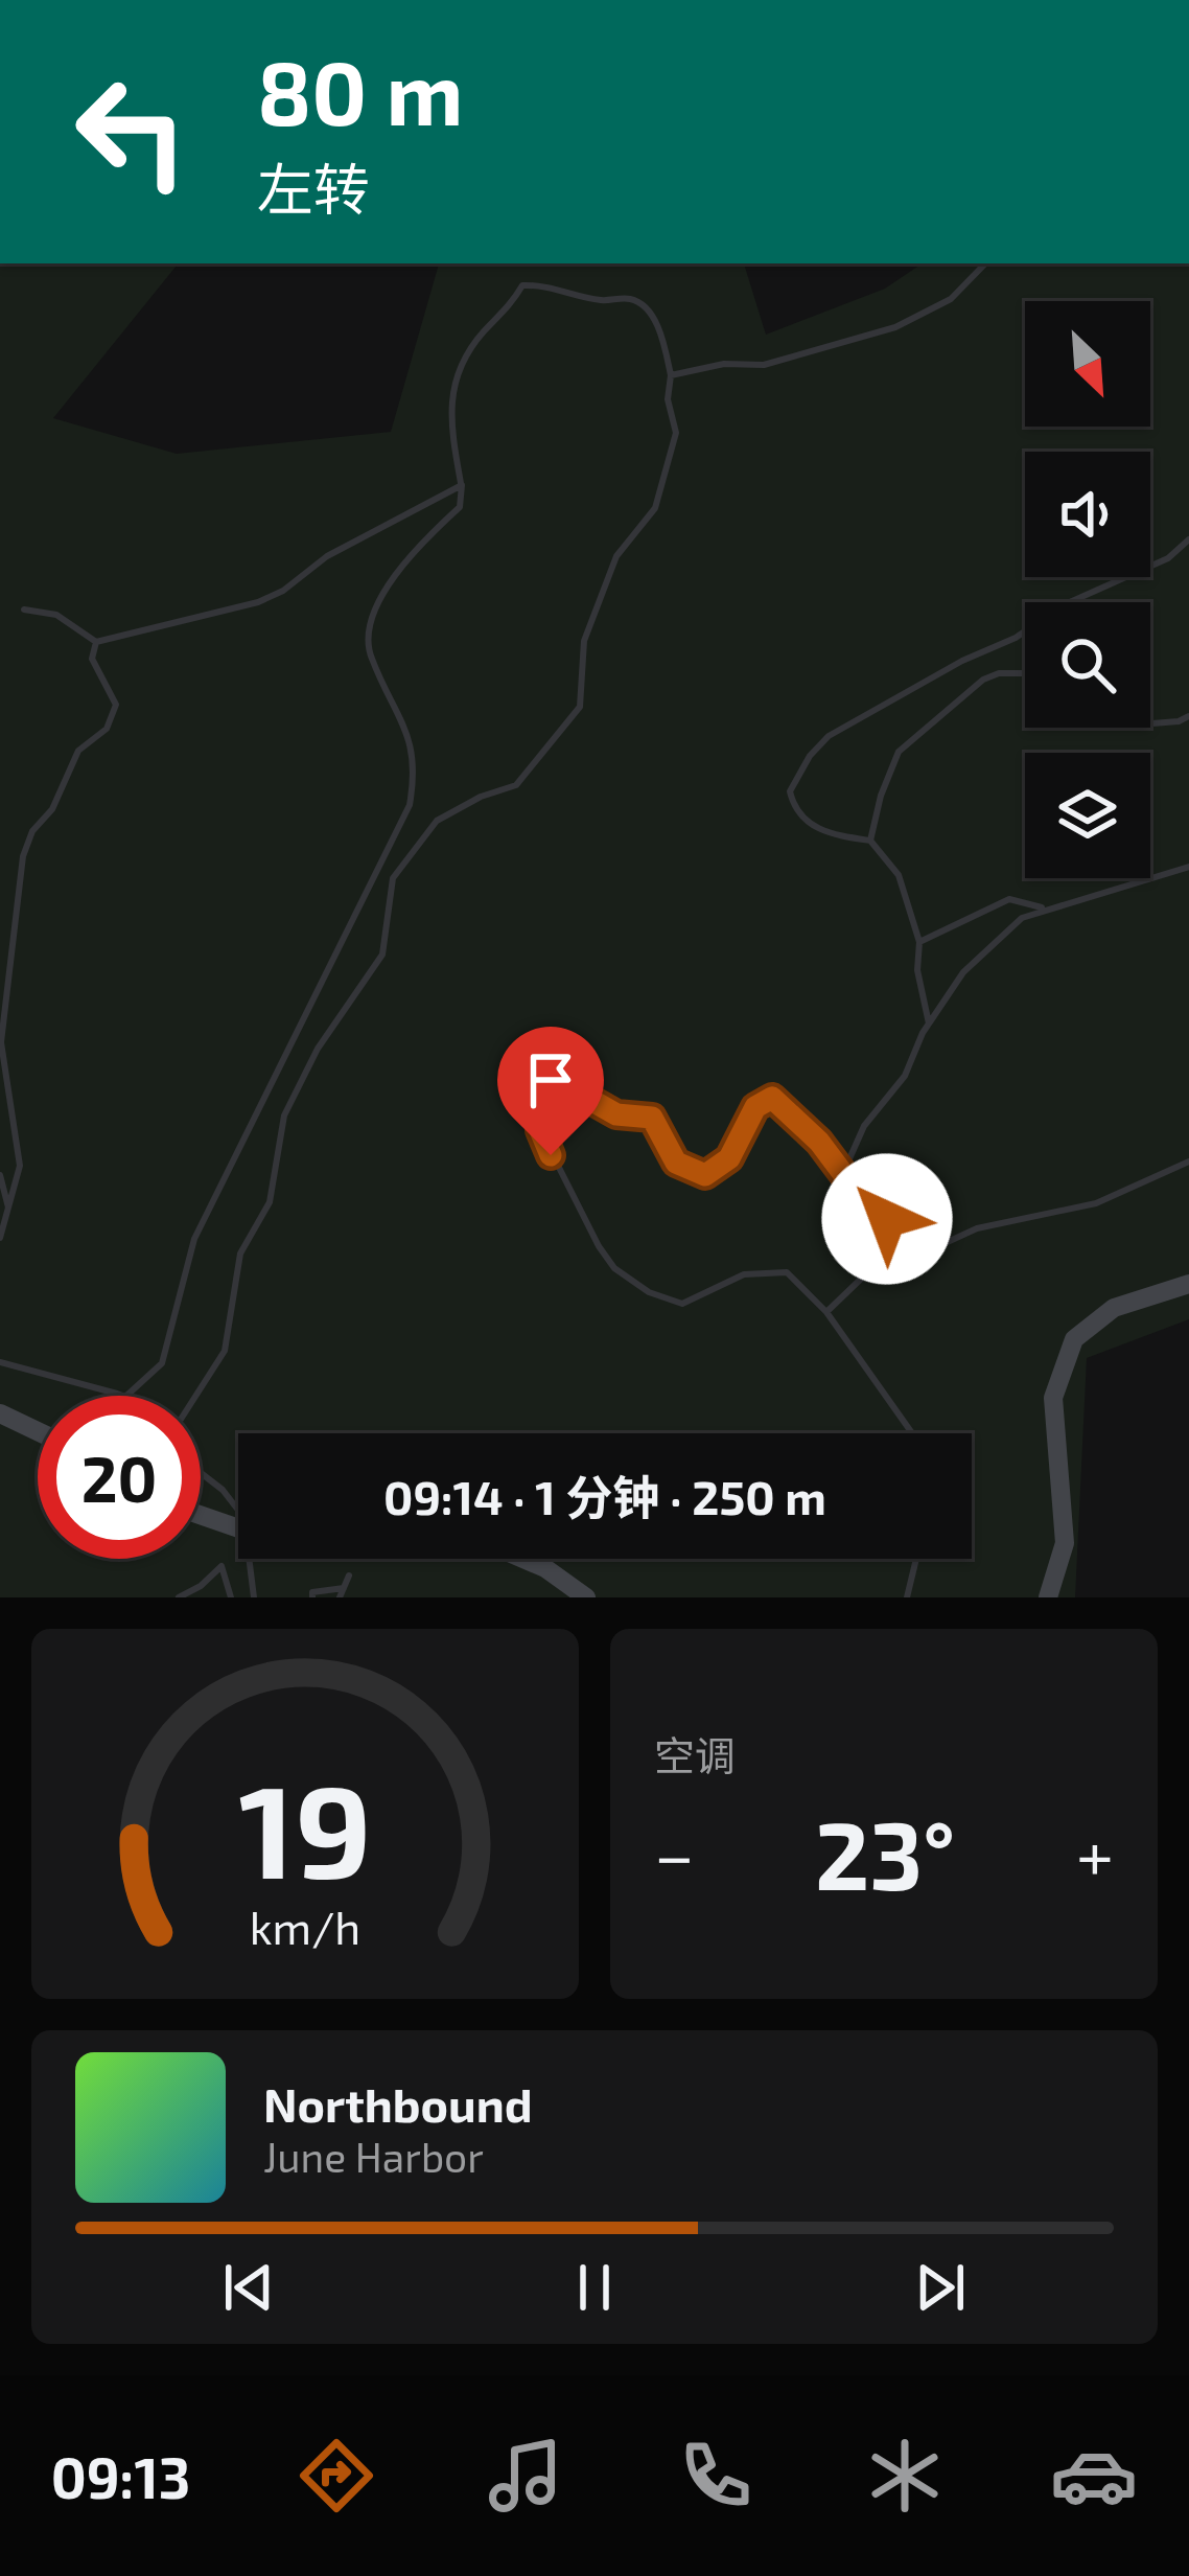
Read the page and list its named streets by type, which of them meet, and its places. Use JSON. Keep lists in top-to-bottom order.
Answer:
{
  "north": "bottom right",
  "page": {
    "turn": ["80 m", "左转"],
    "limit": "20",
    "trip": "09:14 · 1 分钟 · 250 m",
    "tile": "空调",
    "heat": ["−", "23°", "+"],
    "song": ["Northbound", "June Harbor"],
    "tabs": "09:13",
    "gauge": ["19", "km/h"]
  }
}
